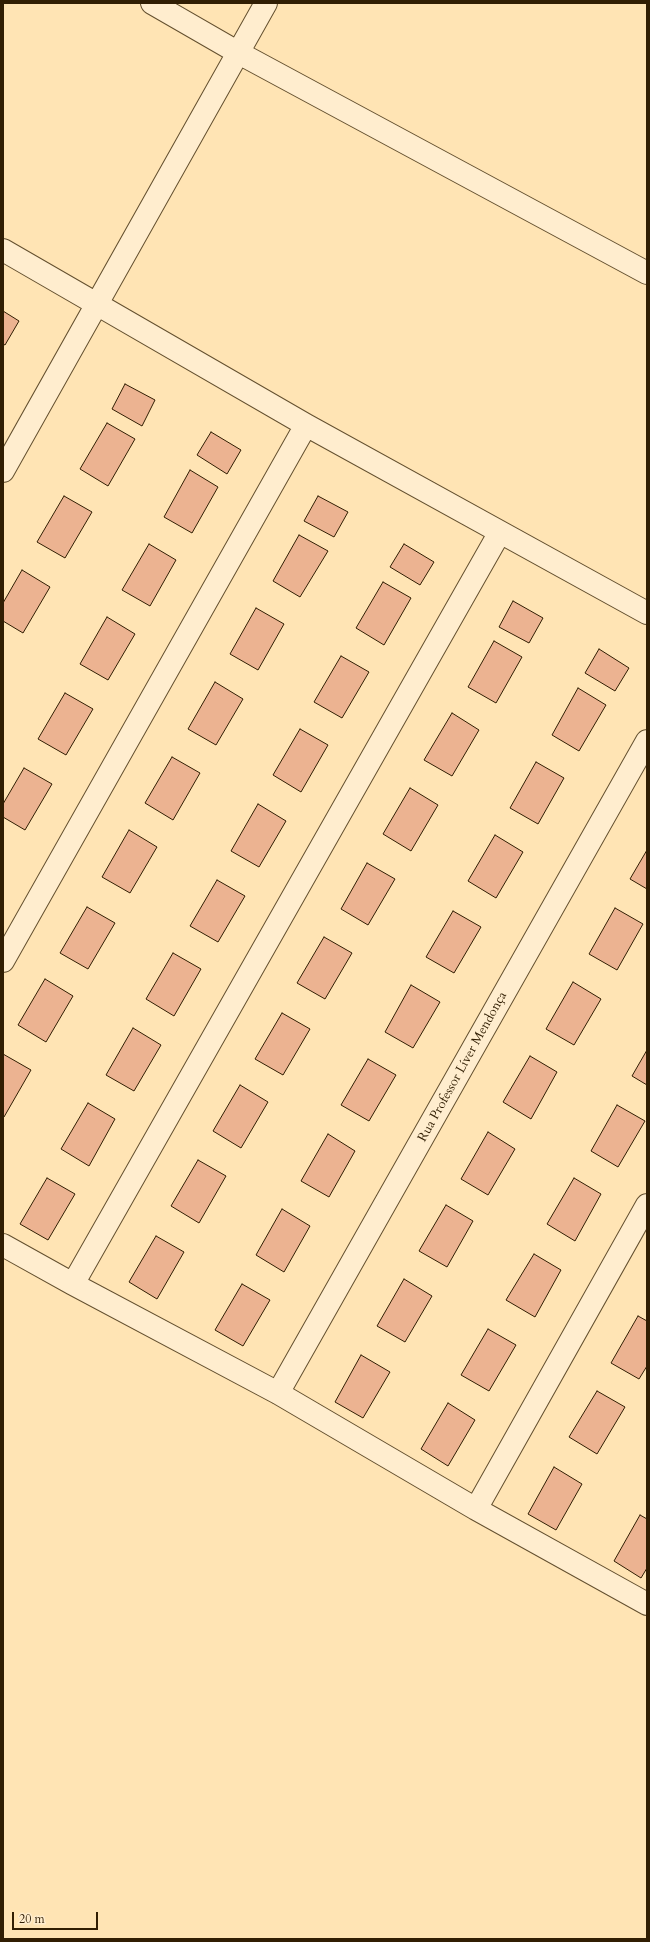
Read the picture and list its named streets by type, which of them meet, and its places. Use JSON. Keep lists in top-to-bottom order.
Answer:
{
  "streets": {
    "street": ["Rua Professor Líver Mendonça"]
  },
  "scale_bar": "20 m"
}
